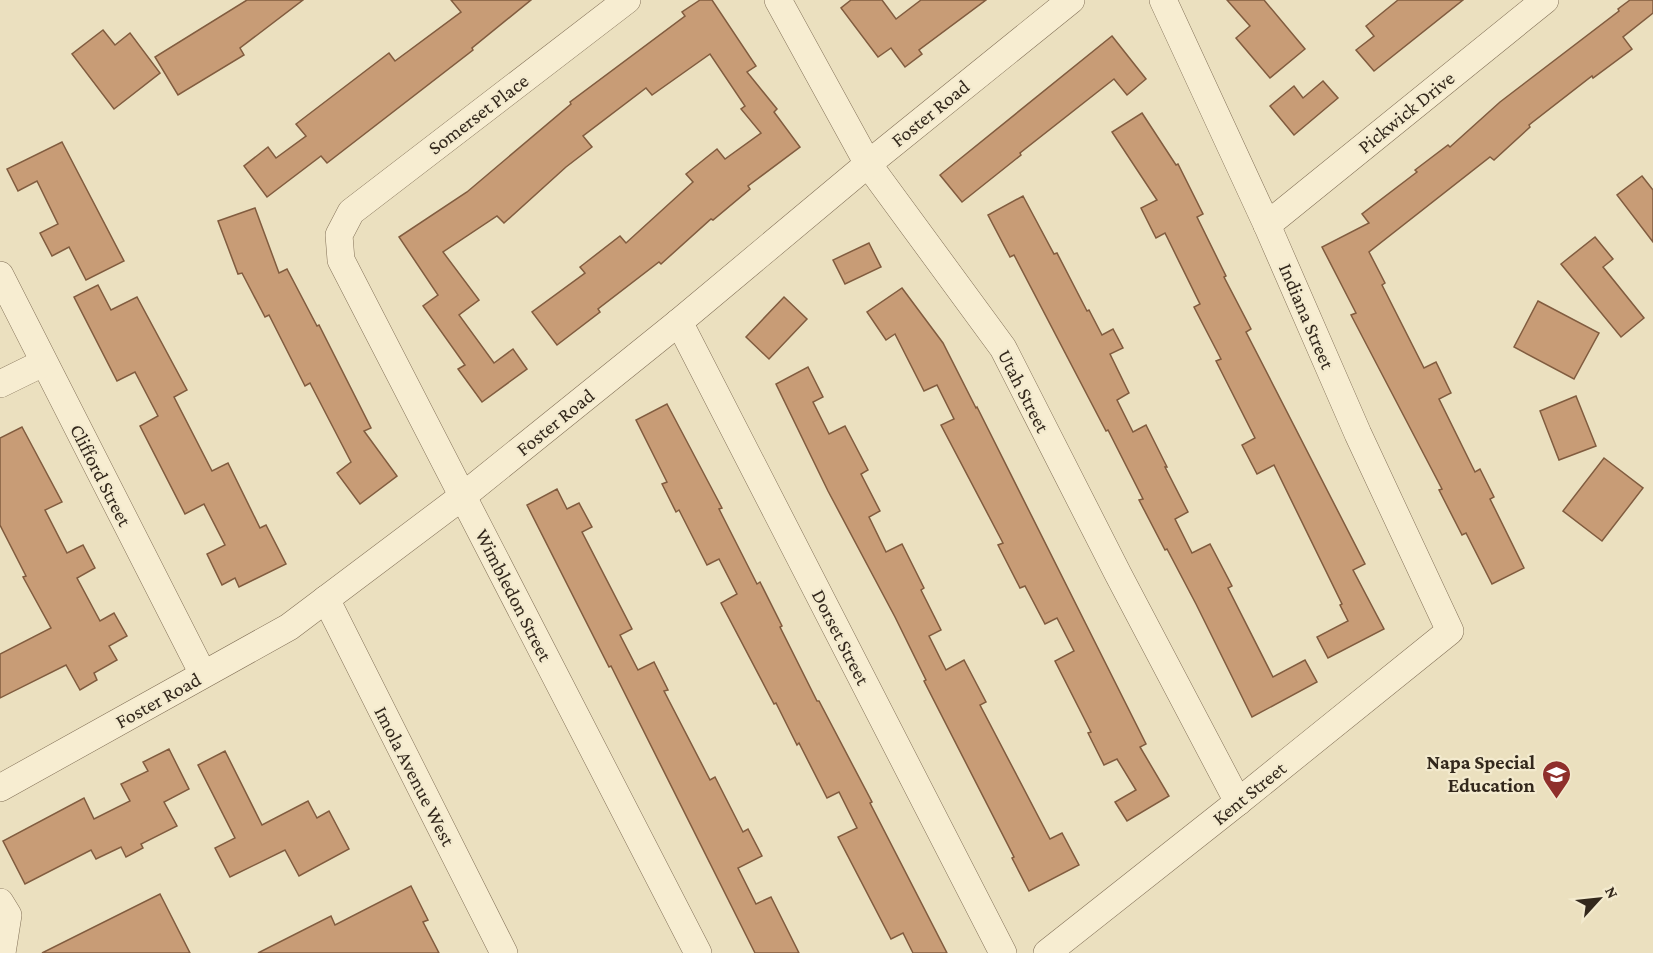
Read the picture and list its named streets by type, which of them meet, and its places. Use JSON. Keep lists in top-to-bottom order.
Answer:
{
  "streets": {
    "street": [
      "Pickwick Drive",
      "Foster Road",
      "Somerset Place",
      "Indiana Street",
      "Utah Street",
      "Clifford Street",
      "Wimbledon Street",
      "Dorset Street",
      "Imola Avenue West",
      "Kent Street"
    ]
  },
  "crossings": [
    ["Pickwick Drive", "Indiana Street"],
    ["Foster Road", "Utah Street"],
    ["Foster Road", "Clifford Street"],
    ["Foster Road", "Wimbledon Street"],
    ["Foster Road", "Dorset Street"],
    ["Foster Road", "Imola Avenue West"],
    ["Somerset Place", "Wimbledon Street"],
    ["Indiana Street", "Kent Street"],
    ["Utah Street", "Kent Street"]
  ],
  "places": {
    "school or university": ["Napa Special Education"]
  },
  "north": "top right"
}
